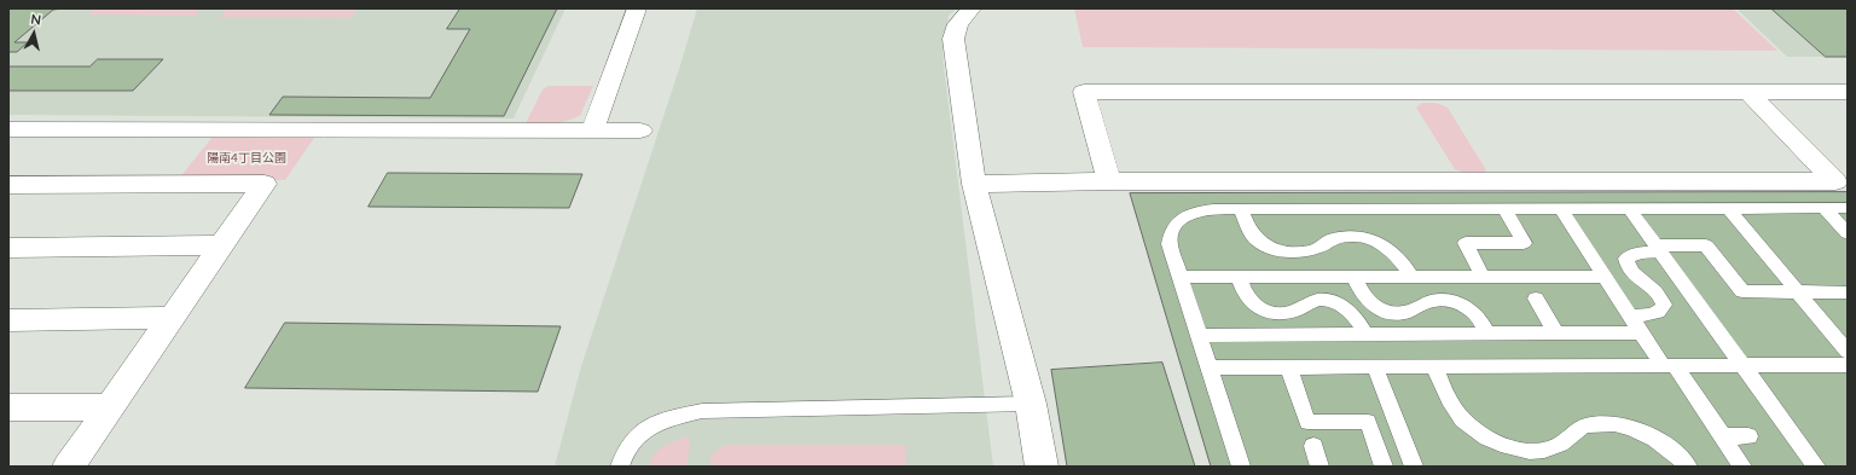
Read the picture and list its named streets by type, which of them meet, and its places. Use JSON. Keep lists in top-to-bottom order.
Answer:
{
  "parks": ["陽南4丁目公園"],
  "north": "top"
}
